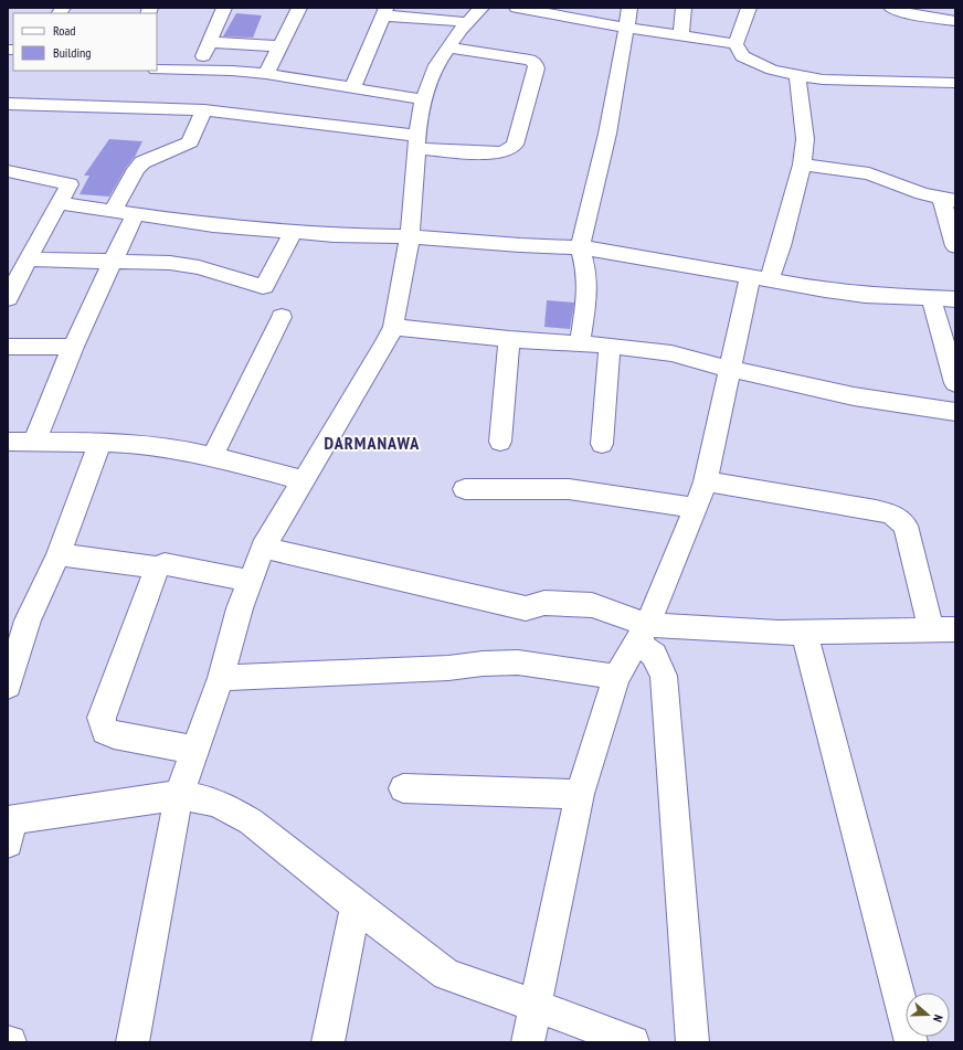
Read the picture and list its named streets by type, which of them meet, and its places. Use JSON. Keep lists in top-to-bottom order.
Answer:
{
  "districts": ["DARMANAWA"],
  "legend": ["Road", "Building"],
  "north": "right"
}
